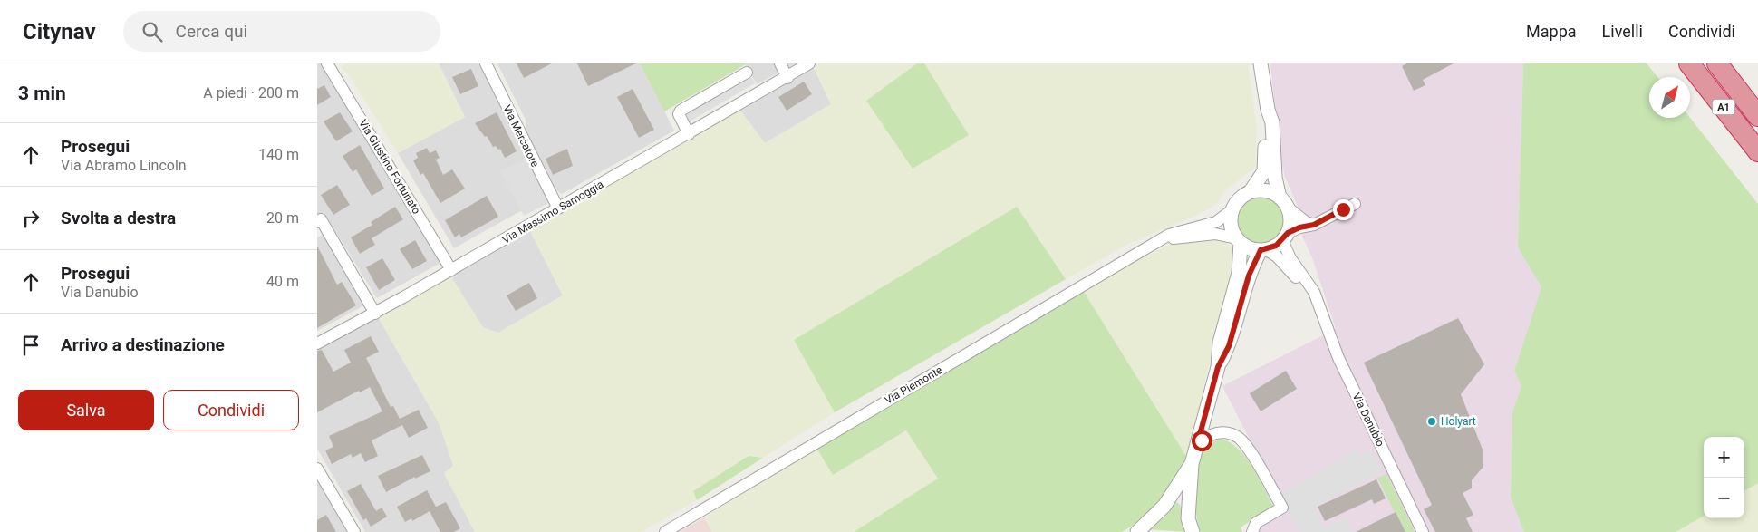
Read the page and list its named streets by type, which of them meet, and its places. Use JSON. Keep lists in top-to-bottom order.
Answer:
{
  "streets": {
    "highway": ["A1"],
    "street": [
      "Via Mercatore",
      "Via Giustino Fortunato",
      "Via Massimo Samoggia",
      "Via Piemonte",
      "Via Danubio"
    ]
  },
  "crossings": [
    ["Via Mercatore", "Via Massimo Samoggia"],
    ["Via Giustino Fortunato", "Via Massimo Samoggia"],
    ["Via Piemonte", "Via Danubio"]
  ],
  "places": ["Holyart"],
  "north": "top right",
  "page": {
    "header": "Citynav",
    "search": "Cerca qui",
    "nav": ["Mappa", "Livelli", "Condividi"],
    "heading": ["3 min", "A piedi · 200 m"],
    "list": [
      ["Prosegui", "Via Abramo Lincoln", "140 m"],
      ["Svolta a destra", "20 m"],
      ["Prosegui", "Via Danubio", "40 m"],
      "Arrivo a destinazione"
    ],
    "buttons": ["Salva", "Condividi"],
    "map_buttons": ["+", "−"]
  }
}
